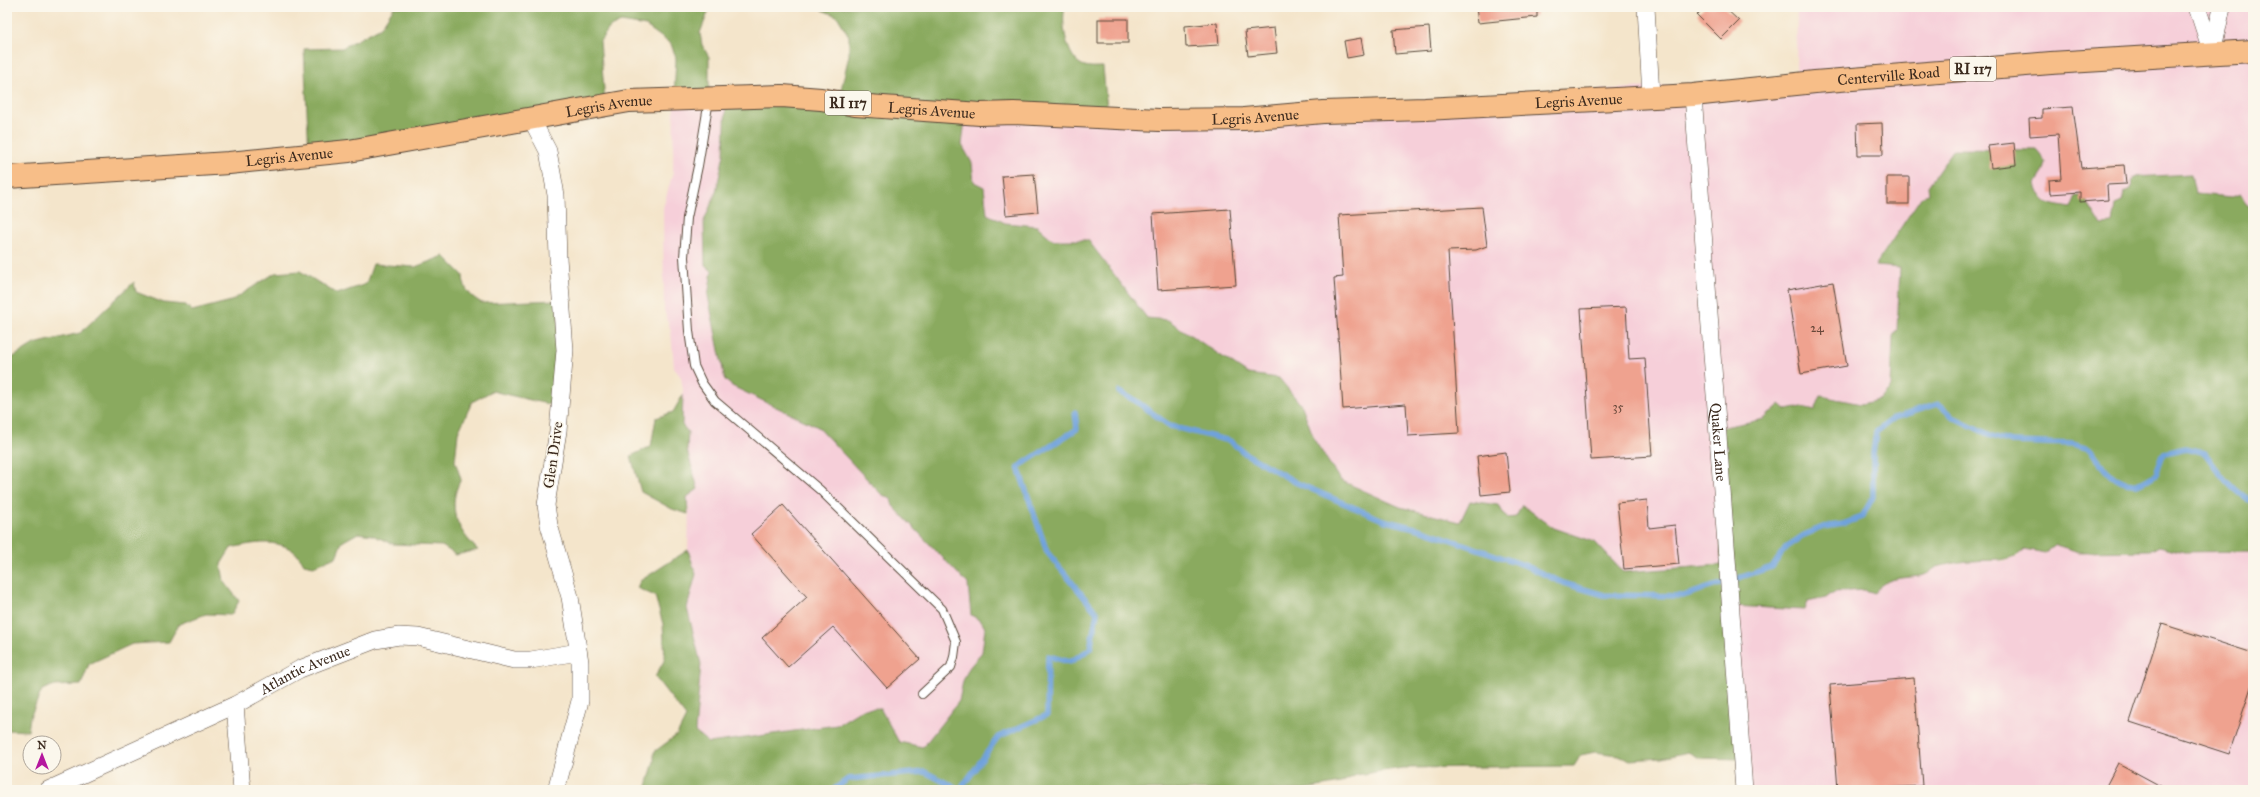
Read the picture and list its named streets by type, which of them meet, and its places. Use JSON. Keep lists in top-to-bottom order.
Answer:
{
  "streets": {
    "main road": ["RI 117", "Centerville Road", "Legris Avenue"],
    "street": ["Quaker Lane", "Glen Drive", "Atlantic Avenue"]
  },
  "crossings": [
    ["Centerville Road", "Legris Avenue"],
    ["Centerville Road", "Quaker Lane"],
    ["Legris Avenue", "Quaker Lane"],
    ["Legris Avenue", "Glen Drive"],
    ["Glen Drive", "Atlantic Avenue"]
  ],
  "house_numbers": ["24", "35"],
  "north": "top"
}
